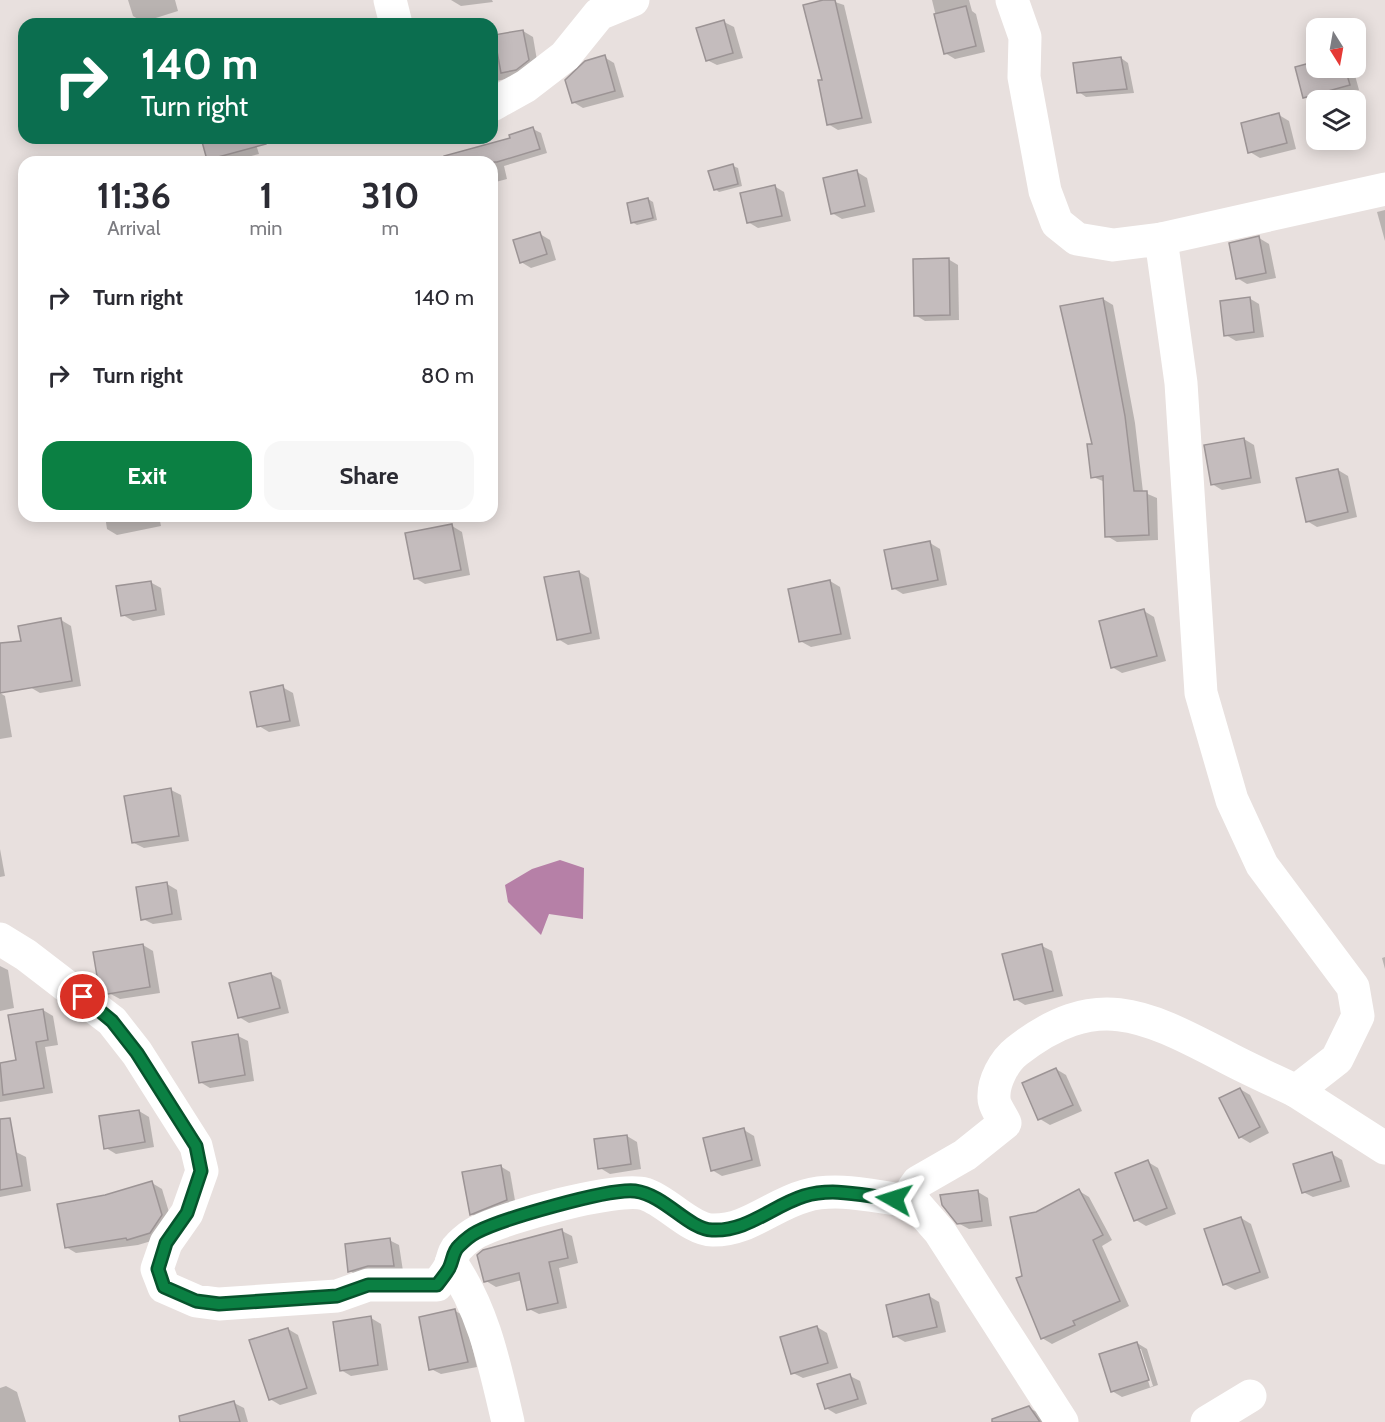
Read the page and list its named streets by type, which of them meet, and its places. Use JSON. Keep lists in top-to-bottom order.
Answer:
{
  "north": "bottom",
  "page": {
    "turn": ["140 m", "Turn right"],
    "eta": [
      "11:36",
      "Arrival",
      "1",
      "min",
      "310",
      "m"
    ],
    "list": [
      {
        "name": "Turn right",
        "value": "140 m"
      },
      {
        "name": "Turn right",
        "value": "80 m"
      }
    ],
    "buttons": ["Exit", "Share"]
  }
}
